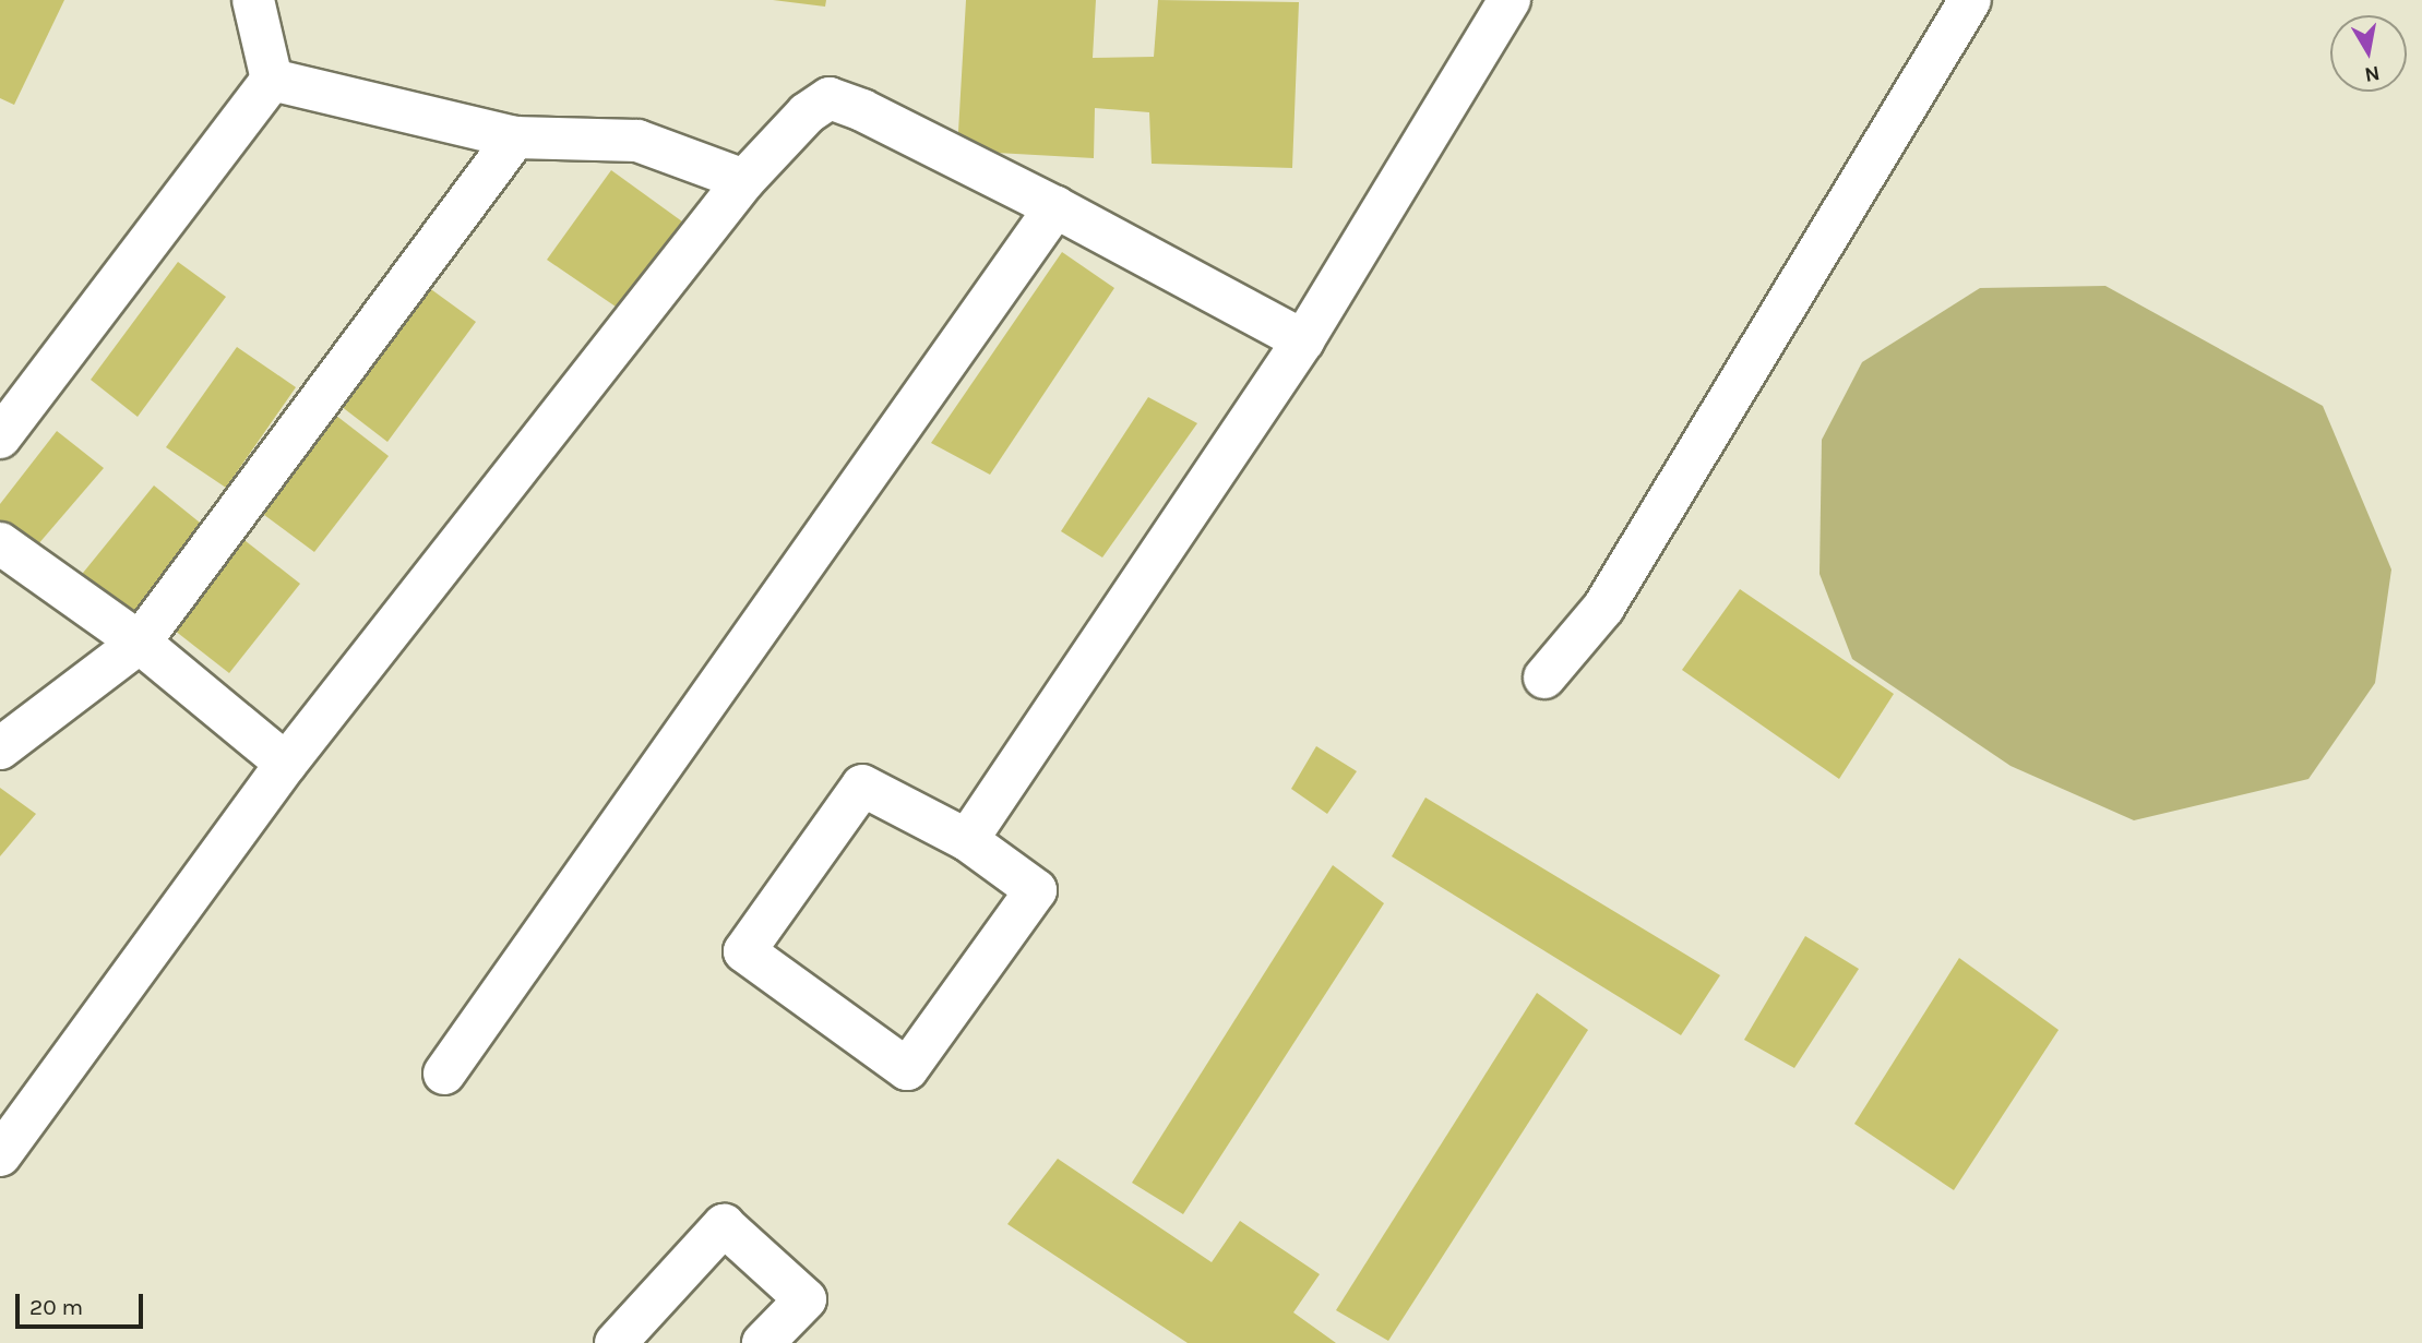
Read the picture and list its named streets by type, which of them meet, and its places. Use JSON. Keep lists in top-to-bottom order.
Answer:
{
  "scale_bar": "20 m",
  "north": "bottom"
}
